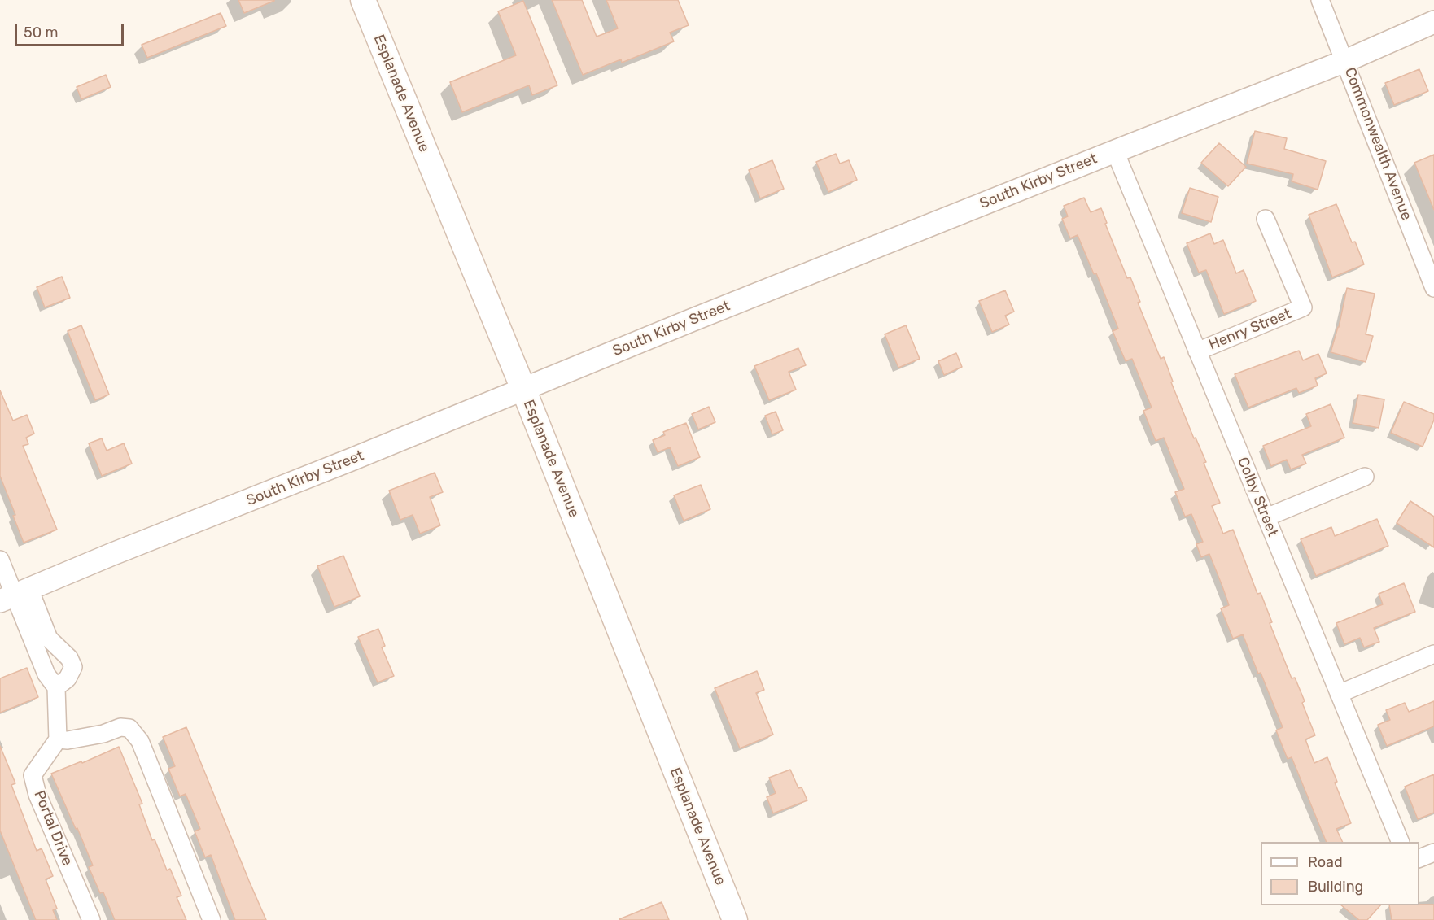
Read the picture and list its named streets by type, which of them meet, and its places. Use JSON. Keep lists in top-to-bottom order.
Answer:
{
  "streets": {
    "main road": ["Esplanade Avenue"],
    "street": [
      "Commonwealth Avenue",
      "South Kirby Street",
      "Henry Street",
      "Colby Street",
      "Portal Drive"
    ]
  },
  "crossings": [
    ["Esplanade Avenue", "South Kirby Street"],
    ["Commonwealth Avenue", "South Kirby Street"],
    ["South Kirby Street", "Colby Street"],
    ["Henry Street", "Colby Street"]
  ],
  "legend": ["Road", "Building"],
  "scale_bar": "50 m"
}
